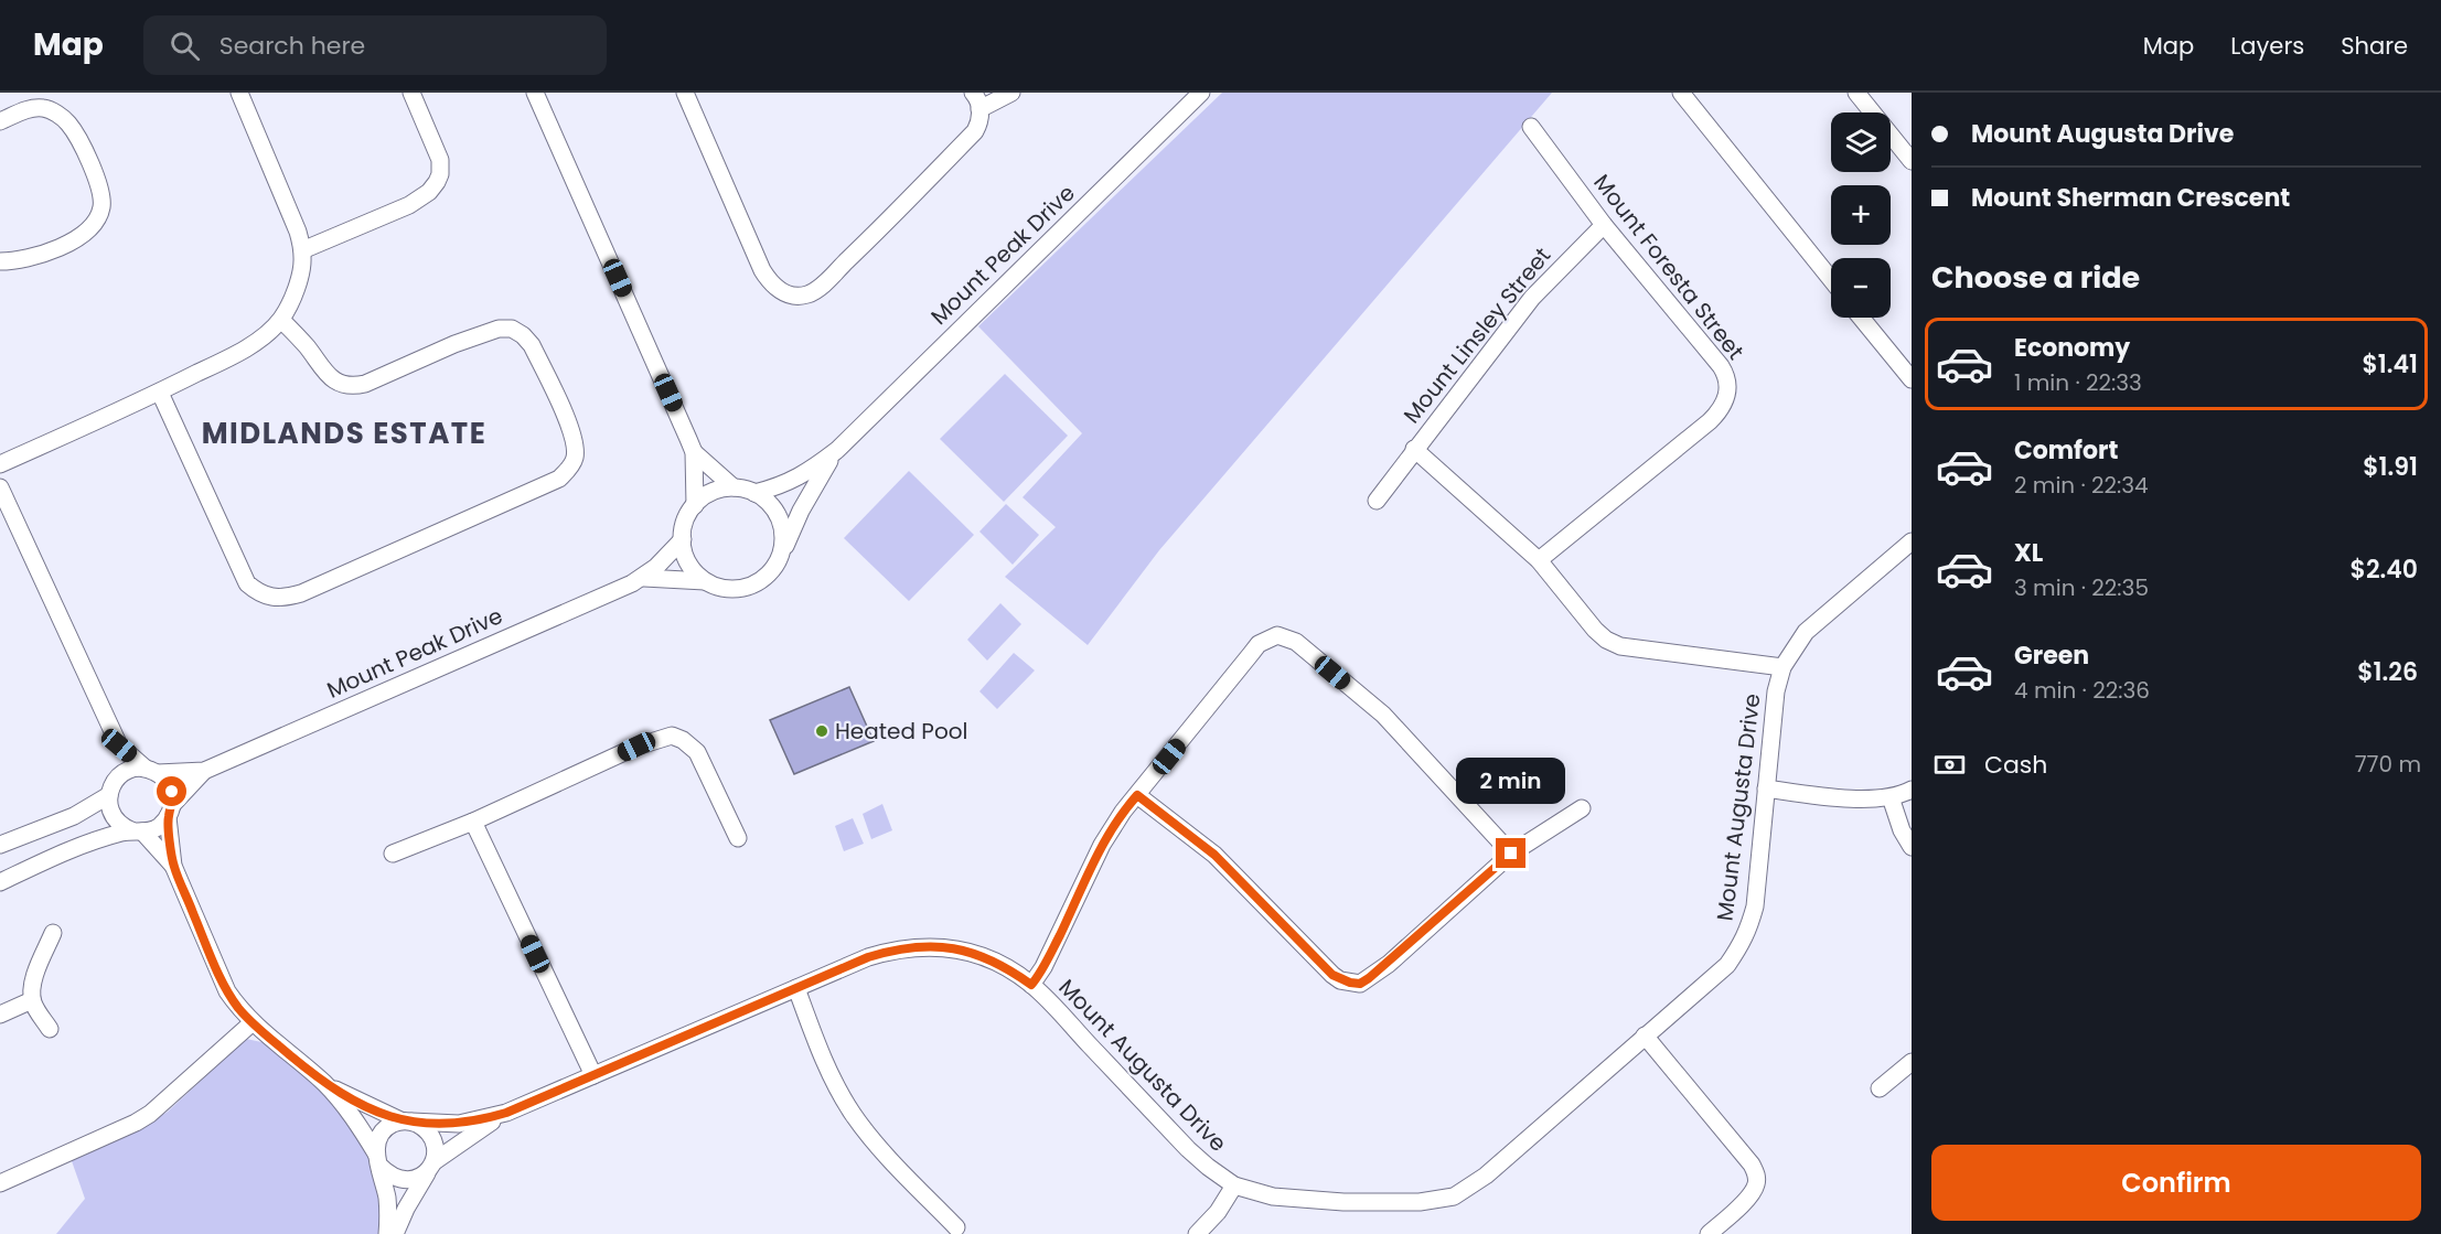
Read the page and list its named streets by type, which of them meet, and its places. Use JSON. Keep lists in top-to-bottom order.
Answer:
{
  "streets": {
    "street": [
      "Mount Peak Drive",
      "Mount Foresta Street",
      "Mount Linsley Street",
      "Mount Augusta Drive"
    ]
  },
  "crossings": [
    ["Mount Peak Drive", "Mount Augusta Drive"],
    ["Mount Foresta Street", "Mount Linsley Street"],
    ["Mount Linsley Street", "Mount Augusta Drive"]
  ],
  "districts": ["MIDLANDS ESTATE"],
  "places": ["Heated Pool"],
  "page": {
    "header": "Map",
    "search": "Search here",
    "nav": ["Map", "Layers", "Share"],
    "banner": ["Mount Augusta Drive", "Mount Sherman Crescent"],
    "map_buttons": ["+", "−"],
    "heading": "Choose a ride",
    "list": [
      {
        "name": "Economy",
        "note": "1 min · 22:33",
        "value": "$1.41"
      },
      {
        "name": "Comfort",
        "note": "2 min · 22:34",
        "value": "$1.91"
      },
      {
        "name": "XL",
        "note": "3 min · 22:35",
        "value": "$2.40"
      },
      {
        "name": "Green",
        "note": "4 min · 22:36",
        "value": "$1.26"
      }
    ],
    "pay": ["Cash", "770 m"],
    "bubble": "2 min",
    "buttons": "Confirm"
  }
}
